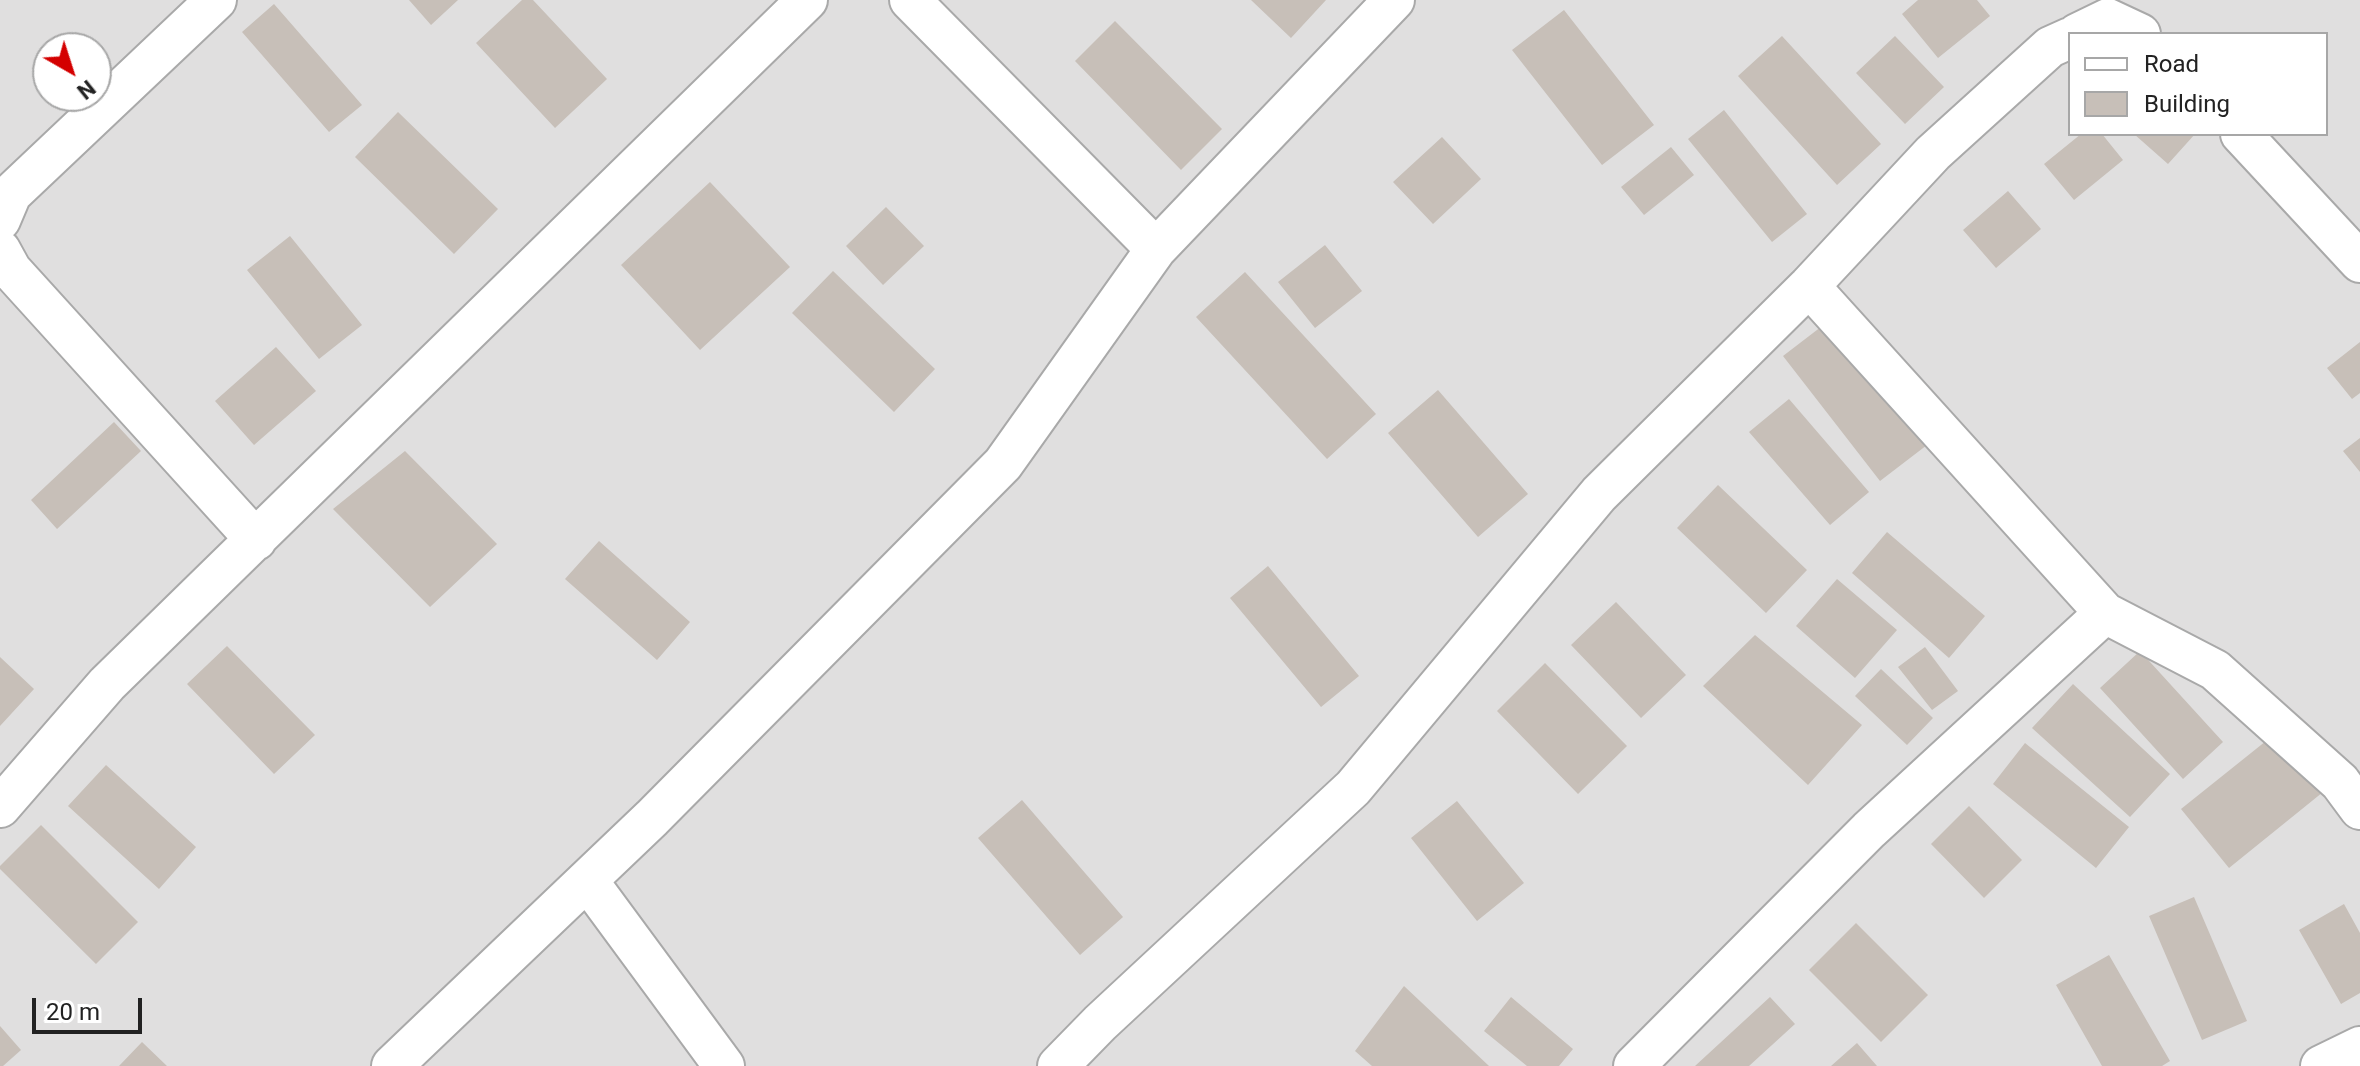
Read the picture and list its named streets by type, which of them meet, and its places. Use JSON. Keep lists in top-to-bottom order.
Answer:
{
  "legend": ["Road", "Building"],
  "scale_bar": "20 m",
  "north": "bottom right"
}
